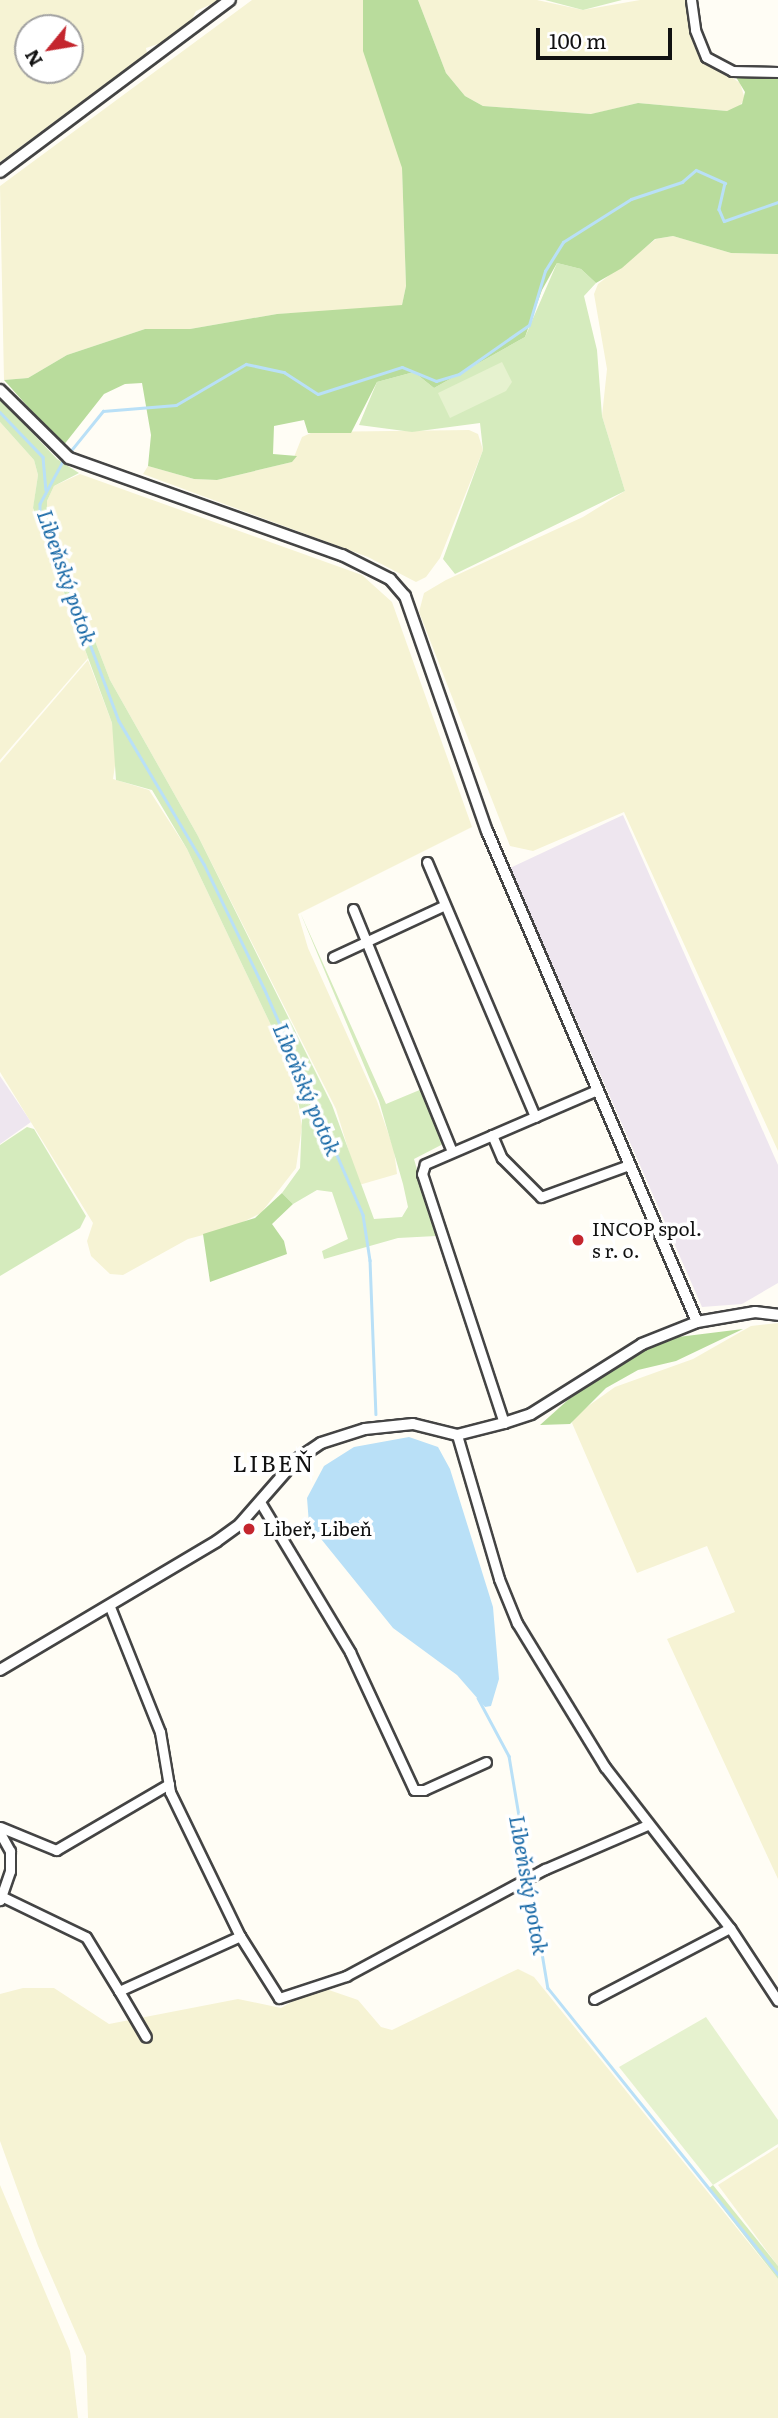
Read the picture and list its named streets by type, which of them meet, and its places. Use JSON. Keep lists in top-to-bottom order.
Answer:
{
  "districts": ["LIBEŇ"],
  "water": ["Libeňský potok"],
  "places": ["INCOP spol. s r. o.", "Libeř, Libeň"],
  "scale_bar": "100 m",
  "north": "bottom left"
}
